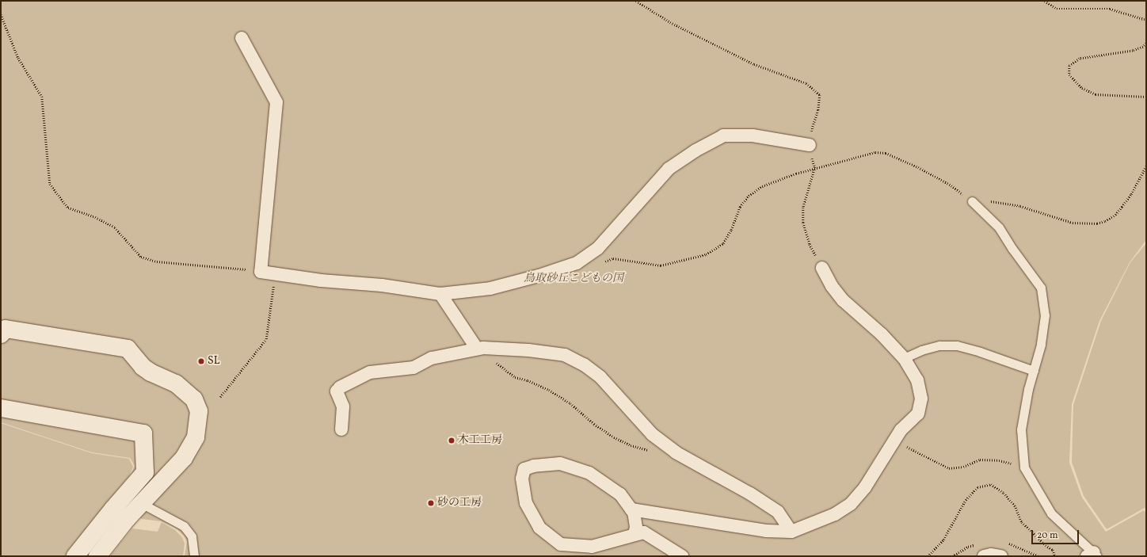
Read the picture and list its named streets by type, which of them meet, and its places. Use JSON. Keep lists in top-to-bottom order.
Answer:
{
  "parks": ["鳥取砂丘こどもの国"],
  "places": ["SL", "木工工房", "砂の工房"],
  "scale_bar": "20 m"
}
